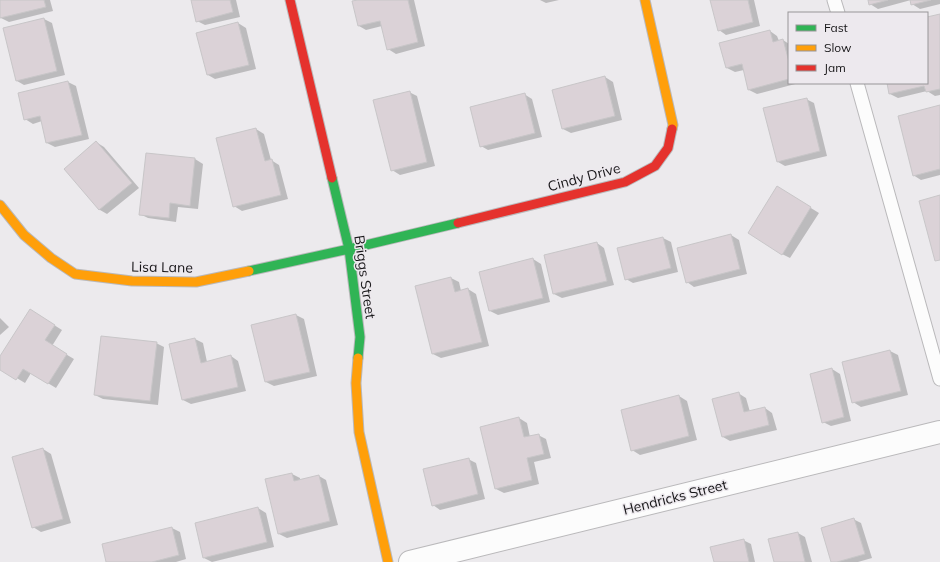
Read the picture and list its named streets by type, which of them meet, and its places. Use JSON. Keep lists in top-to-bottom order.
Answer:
{
  "streets": {
    "street": [
      "Cindy Drive",
      "Lisa Lane",
      "Briggs Street",
      "Hendricks Street"
    ]
  },
  "crossings": [
    ["Cindy Drive", "Lisa Lane"],
    ["Cindy Drive", "Briggs Street"],
    ["Lisa Lane", "Briggs Street"]
  ],
  "legend": ["Fast", "Slow", "Jam"]
}
